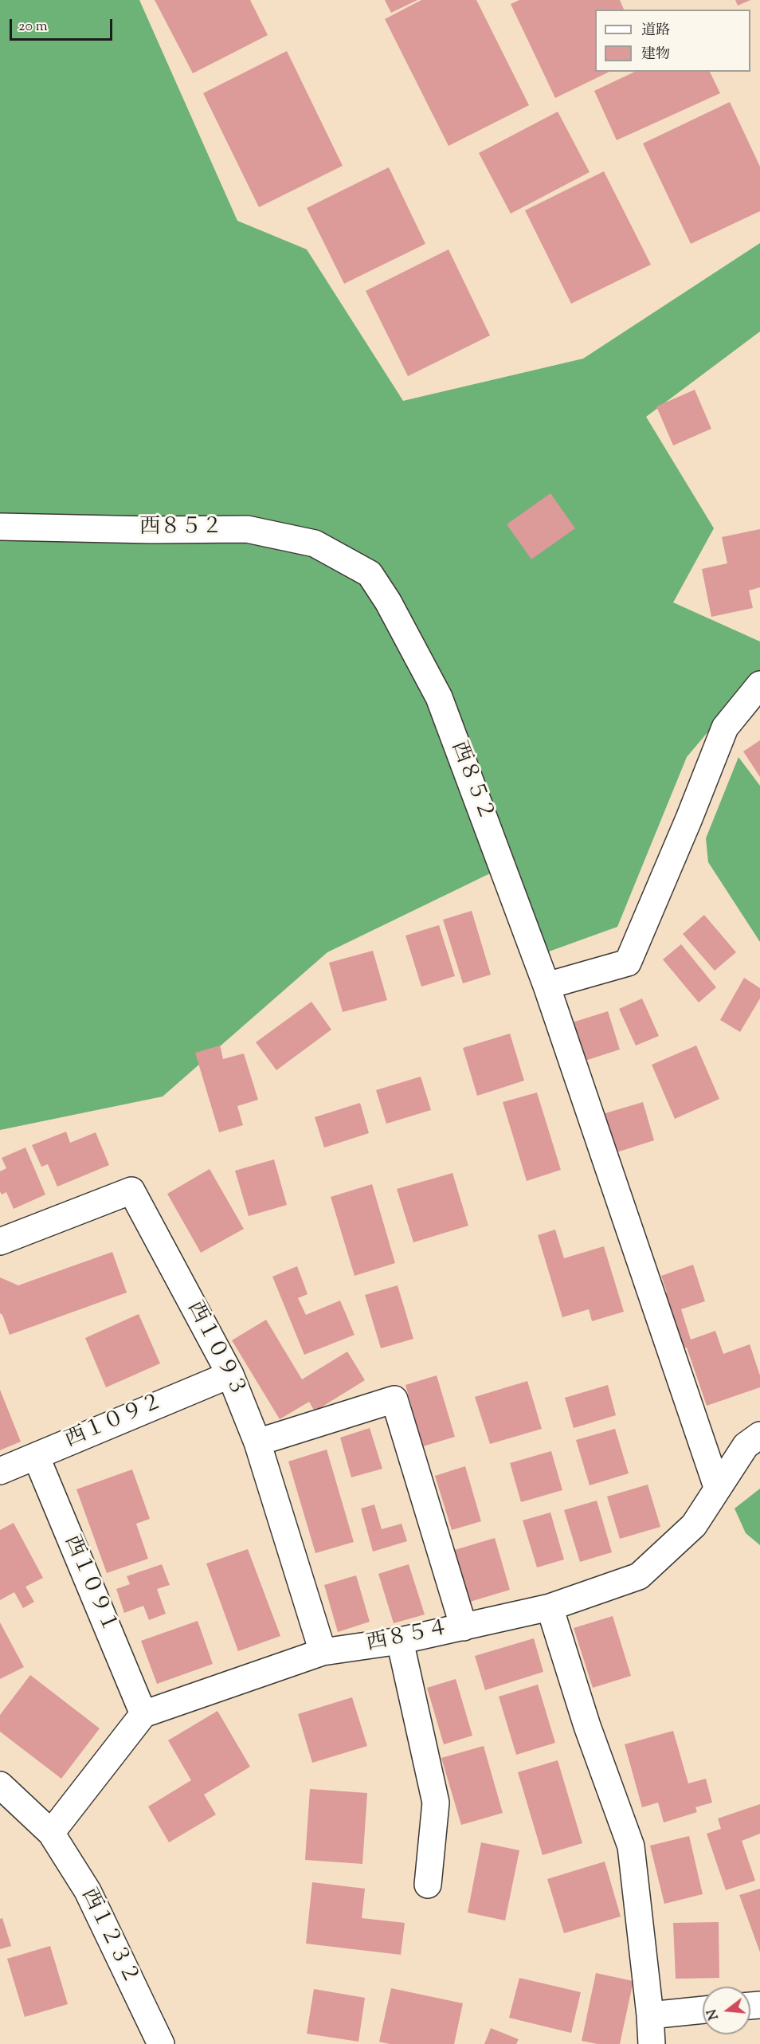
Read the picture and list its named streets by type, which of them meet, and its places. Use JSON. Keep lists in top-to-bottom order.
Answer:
{
  "streets": {
    "street": [
      "西８５２",
      "西１０９３",
      "西１０９２",
      "西１０９１",
      "西８５４",
      "西１２３２"
    ]
  },
  "crossings": [
    ["西８５２", "西８５４"],
    ["西１０９３", "西１０９２"],
    ["西１０９３", "西８５４"],
    ["西１０９２", "西１０９１"],
    ["西１０９１", "西８５４"]
  ],
  "legend": ["道路", "建物"],
  "scale_bar": "20 m",
  "north": "left"
}
